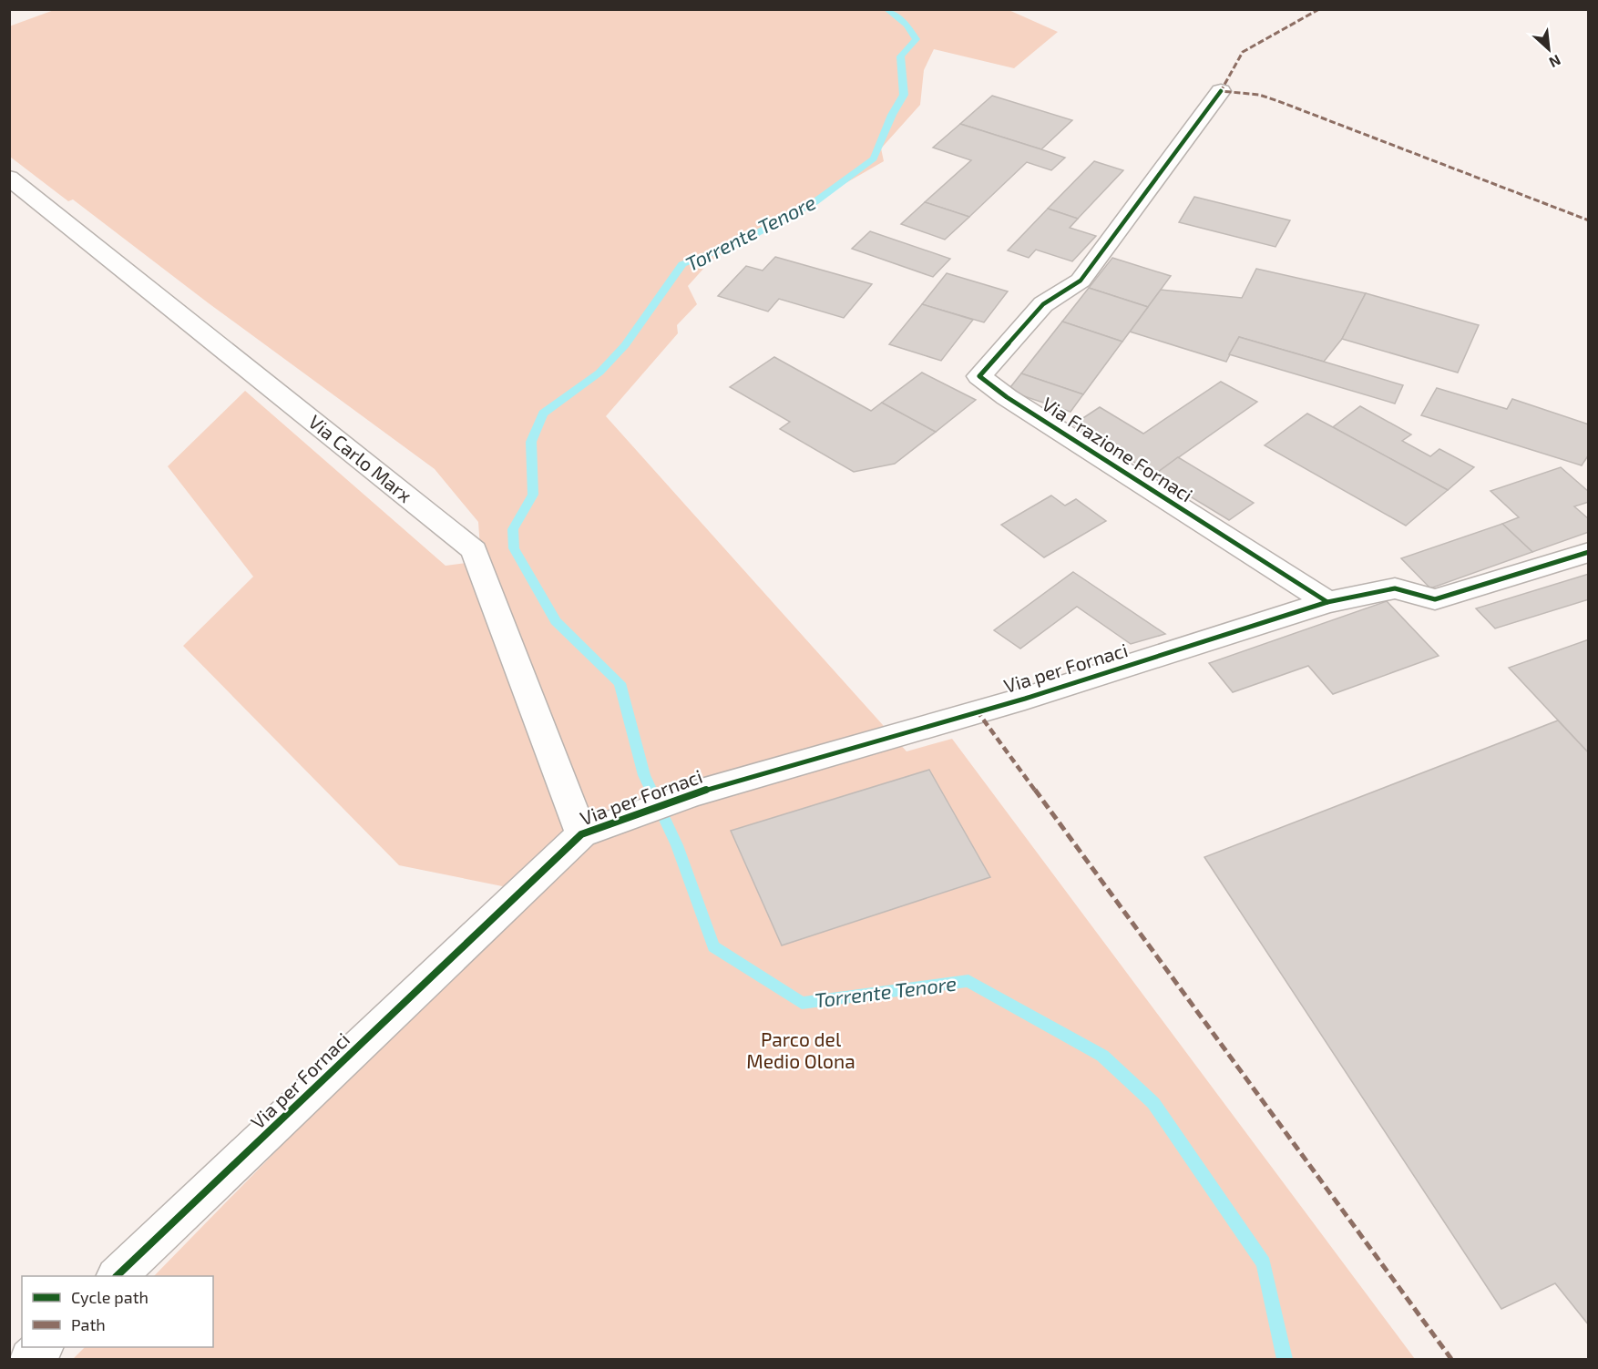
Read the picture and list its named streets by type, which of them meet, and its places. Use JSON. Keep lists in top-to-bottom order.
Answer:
{
  "streets": {
    "street": ["Via Frazione Fornaci", "Via Carlo Marx", "Via per Fornaci"]
  },
  "crossings": [
    ["Via Frazione Fornaci", "Via per Fornaci"],
    ["Via Carlo Marx", "Via per Fornaci"]
  ],
  "water": ["Torrente Tenore"],
  "parks": ["Parco del Medio Olona"],
  "legend": ["Cycle path", "Path"],
  "north": "bottom right"
}
